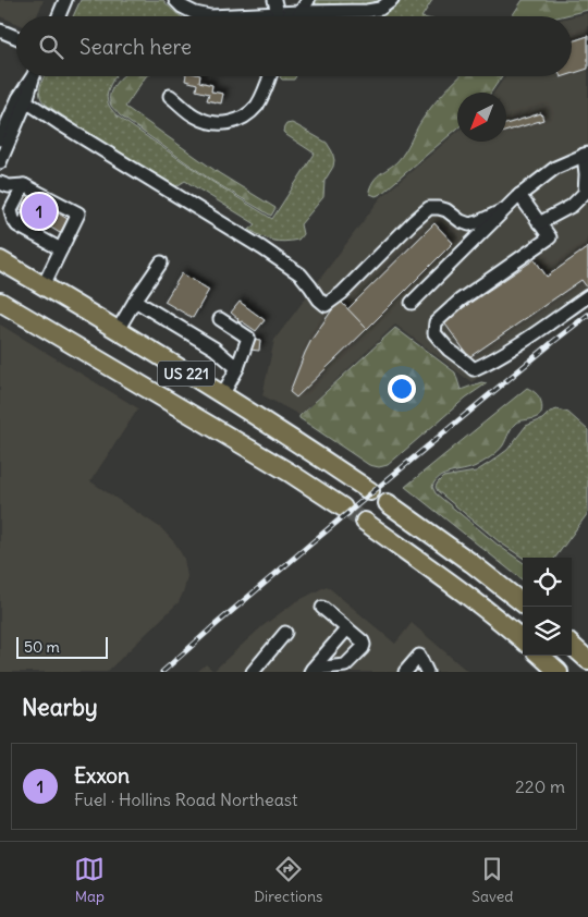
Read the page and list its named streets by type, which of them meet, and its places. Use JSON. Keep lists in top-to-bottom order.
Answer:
{
  "streets": {
    "highway": ["US 221"]
  },
  "scale_bar": "50 m",
  "north": "bottom left",
  "page": {
    "search": "Search here",
    "pins": "1",
    "scale": "50 m",
    "heading": "Nearby",
    "list": [
      {
        "mark": "1",
        "name": "Exxon",
        "note": "Fuel · Hollins Road Northeast",
        "value": "220 m"
      }
    ],
    "nav": ["Map", "Directions", "Saved"]
  }
}
